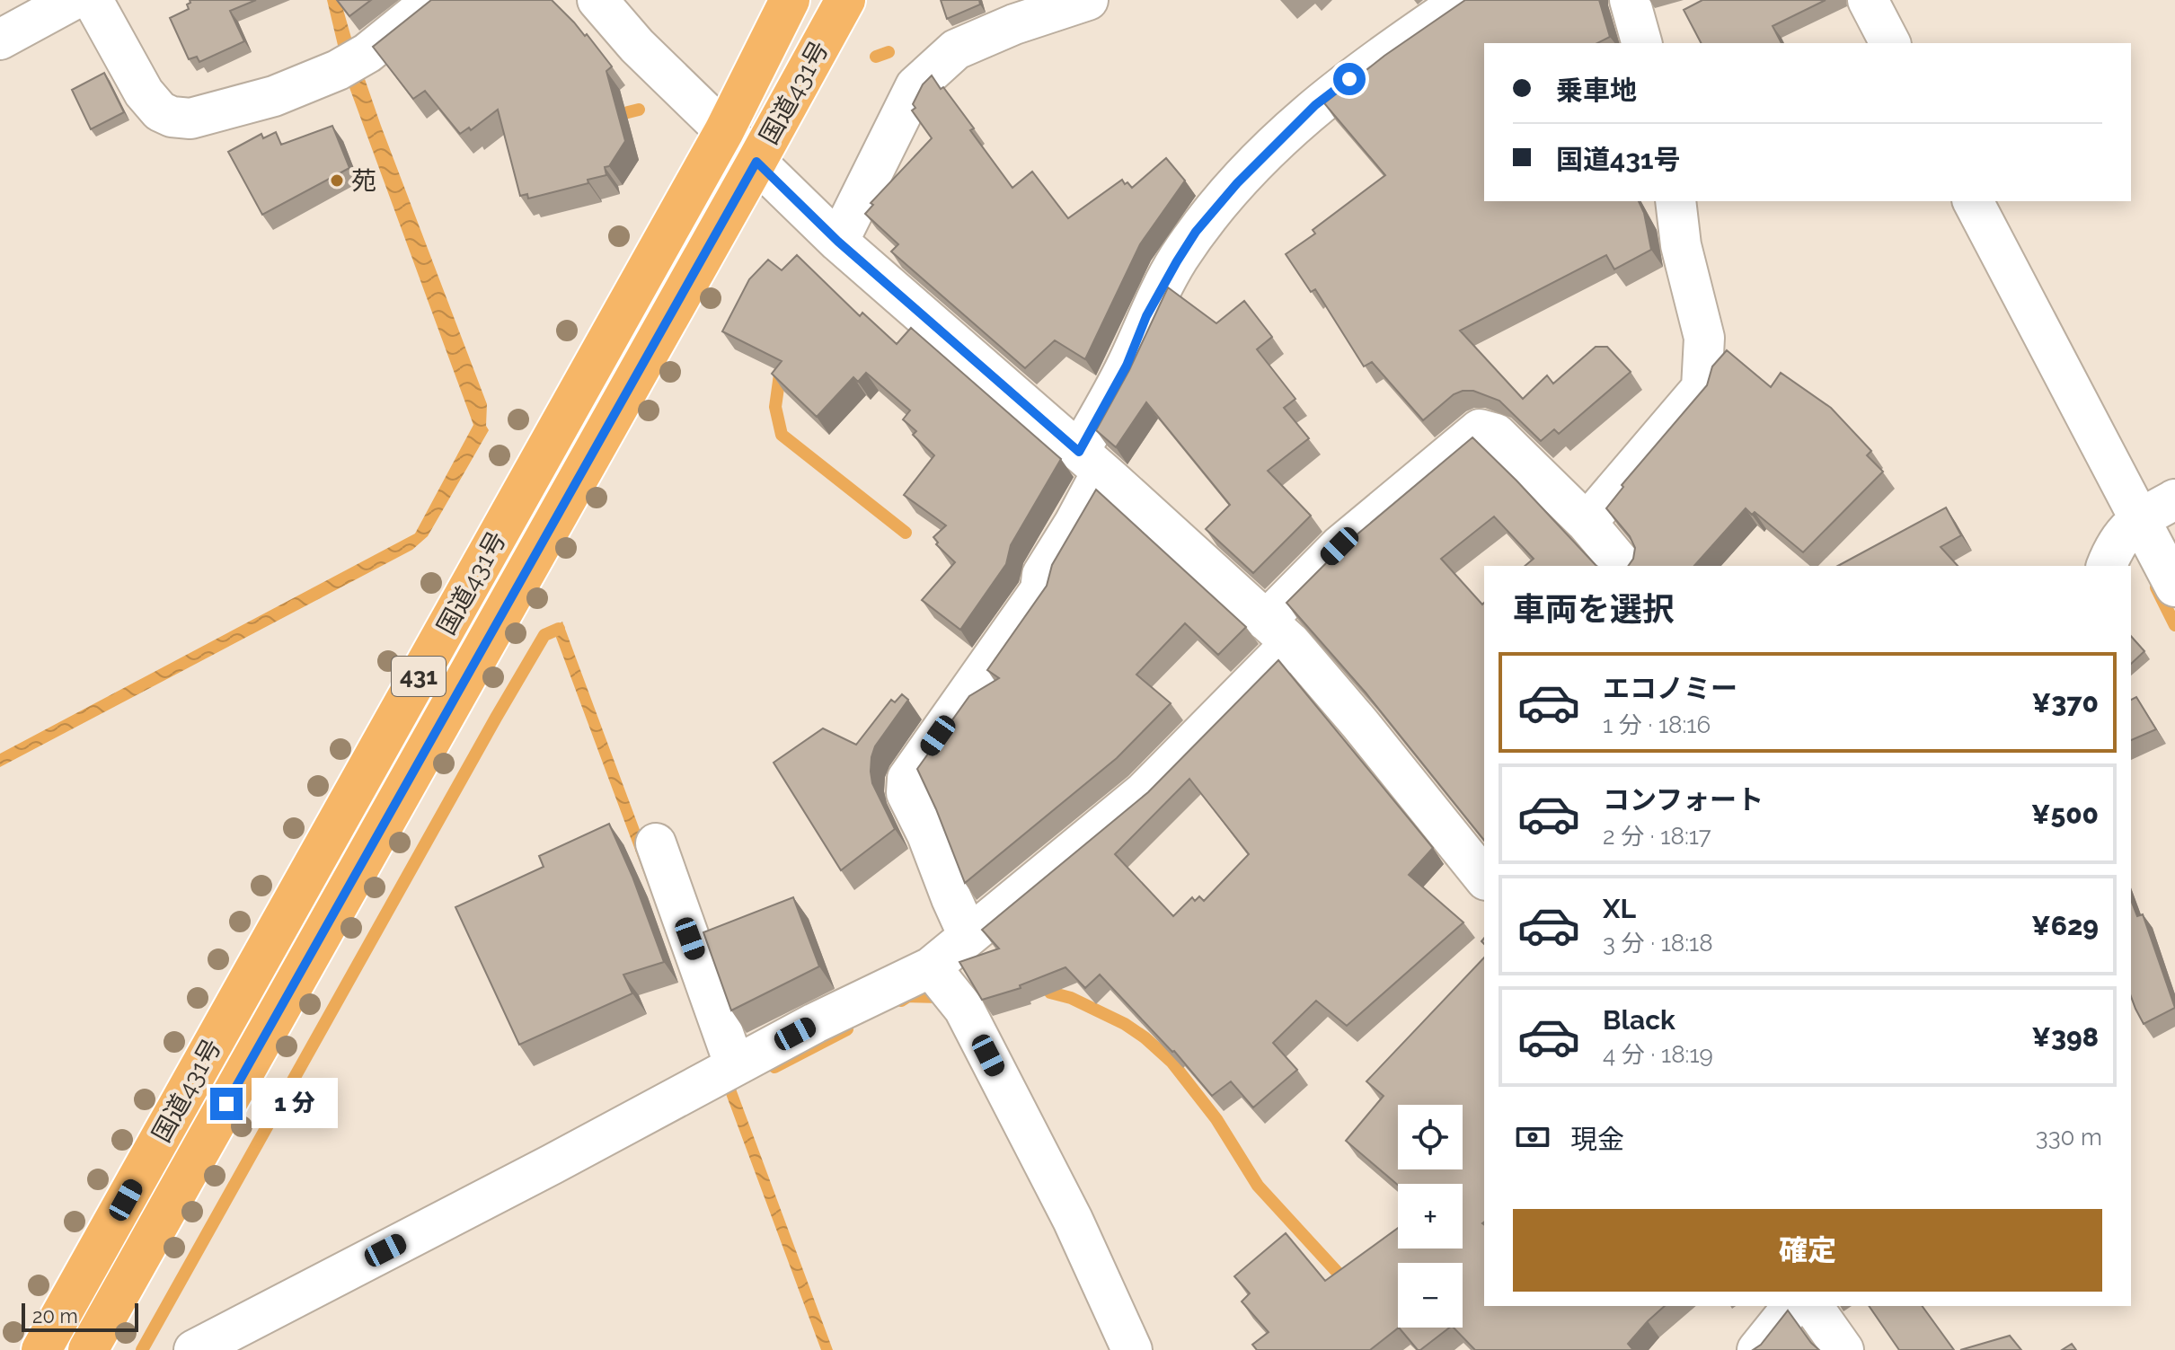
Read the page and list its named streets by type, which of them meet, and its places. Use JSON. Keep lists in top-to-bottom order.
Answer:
{
  "streets": {
    "highway": ["国道431号", "431"]
  },
  "places": ["苑"],
  "scale_bar": "20 m",
  "page": {
    "banner": ["乗車地", "国道431号"],
    "heading": "車両を選択",
    "list": [
      {
        "name": "エコノミー",
        "note": "1 分 · 18:16",
        "value": "¥370"
      },
      {
        "name": "コンフォート",
        "note": "2 分 · 18:17",
        "value": "¥500"
      },
      {
        "name": "XL",
        "note": "3 分 · 18:18",
        "value": "¥629"
      },
      {
        "name": "Black",
        "note": "4 分 · 18:19",
        "value": "¥398"
      }
    ],
    "bubble": "1 分",
    "pay": ["現金", "330 m"],
    "map_buttons": ["+", "−"],
    "buttons": "確定",
    "scale": "20 m"
  }
}
